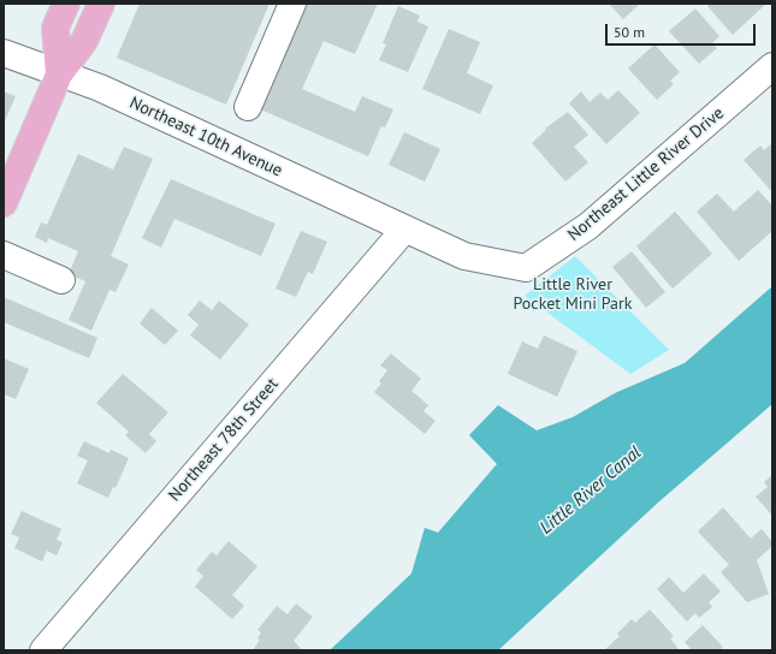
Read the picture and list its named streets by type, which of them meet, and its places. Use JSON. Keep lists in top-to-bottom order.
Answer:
{
  "streets": {
    "street": ["Northeast 10th Avenue", "Northeast Little River Drive", "Northeast 78th Street"]
  },
  "crossings": [
    ["Northeast 10th Avenue", "Northeast Little River Drive"],
    ["Northeast 10th Avenue", "Northeast 78th Street"],
    ["Northeast Little River Drive", "Northeast 78th Street"]
  ],
  "water": ["Little River Canal"],
  "parks": ["Little River Pocket Mini Park"],
  "scale_bar": "50 m"
}
